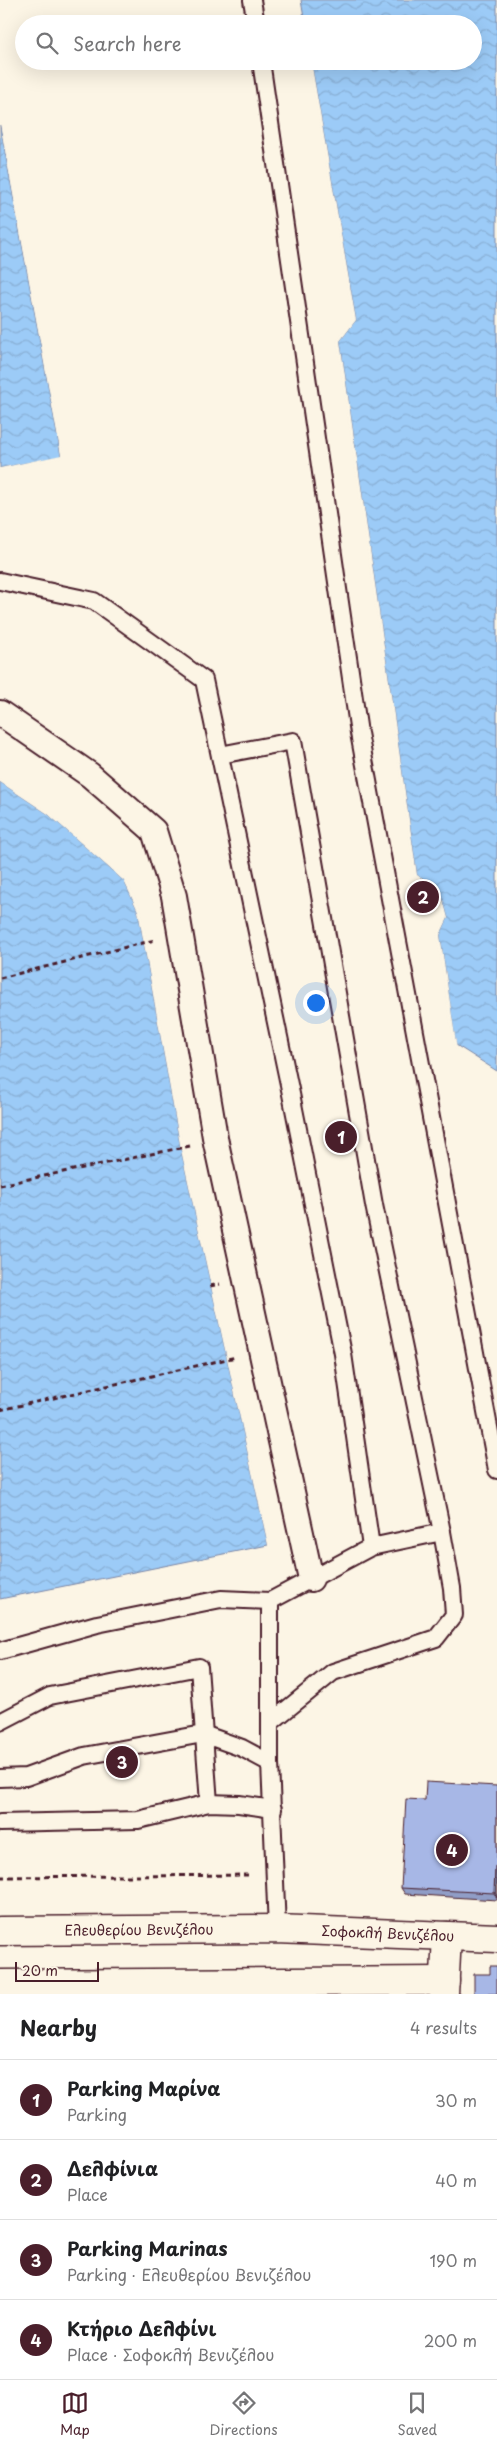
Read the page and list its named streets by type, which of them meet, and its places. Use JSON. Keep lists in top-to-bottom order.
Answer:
{
  "streets": {
    "main road": ["Ελευθερίου Βενιζέλου", "Σοφοκλή Βενιζέλου"]
  },
  "crossings": [
    ["Ελευθερίου Βενιζέλου", "Σοφοκλή Βενιζέλου"]
  ],
  "scale_bar": "20 m",
  "page": {
    "search": "Search here",
    "pins": [
      "2",
      "1",
      "3",
      "4"
    ],
    "scale": "20 m",
    "heading": ["Nearby", "4 results"],
    "list": [
      {
        "mark": "1",
        "name": "Parking Μαρίνα",
        "note": "Parking",
        "value": "30 m"
      },
      {
        "mark": "2",
        "name": "Δελφίνια",
        "note": "Place",
        "value": "40 m"
      },
      {
        "mark": "3",
        "name": "Parking Marinas",
        "note": "Parking · Ελευθερίου Βενιζέλου",
        "value": "190 m"
      },
      {
        "mark": "4",
        "name": "Κτήριο Δελφίνι",
        "note": "Place · Σοφοκλή Βενιζέλου",
        "value": "200 m"
      }
    ],
    "nav": ["Map", "Directions", "Saved"]
  }
}
